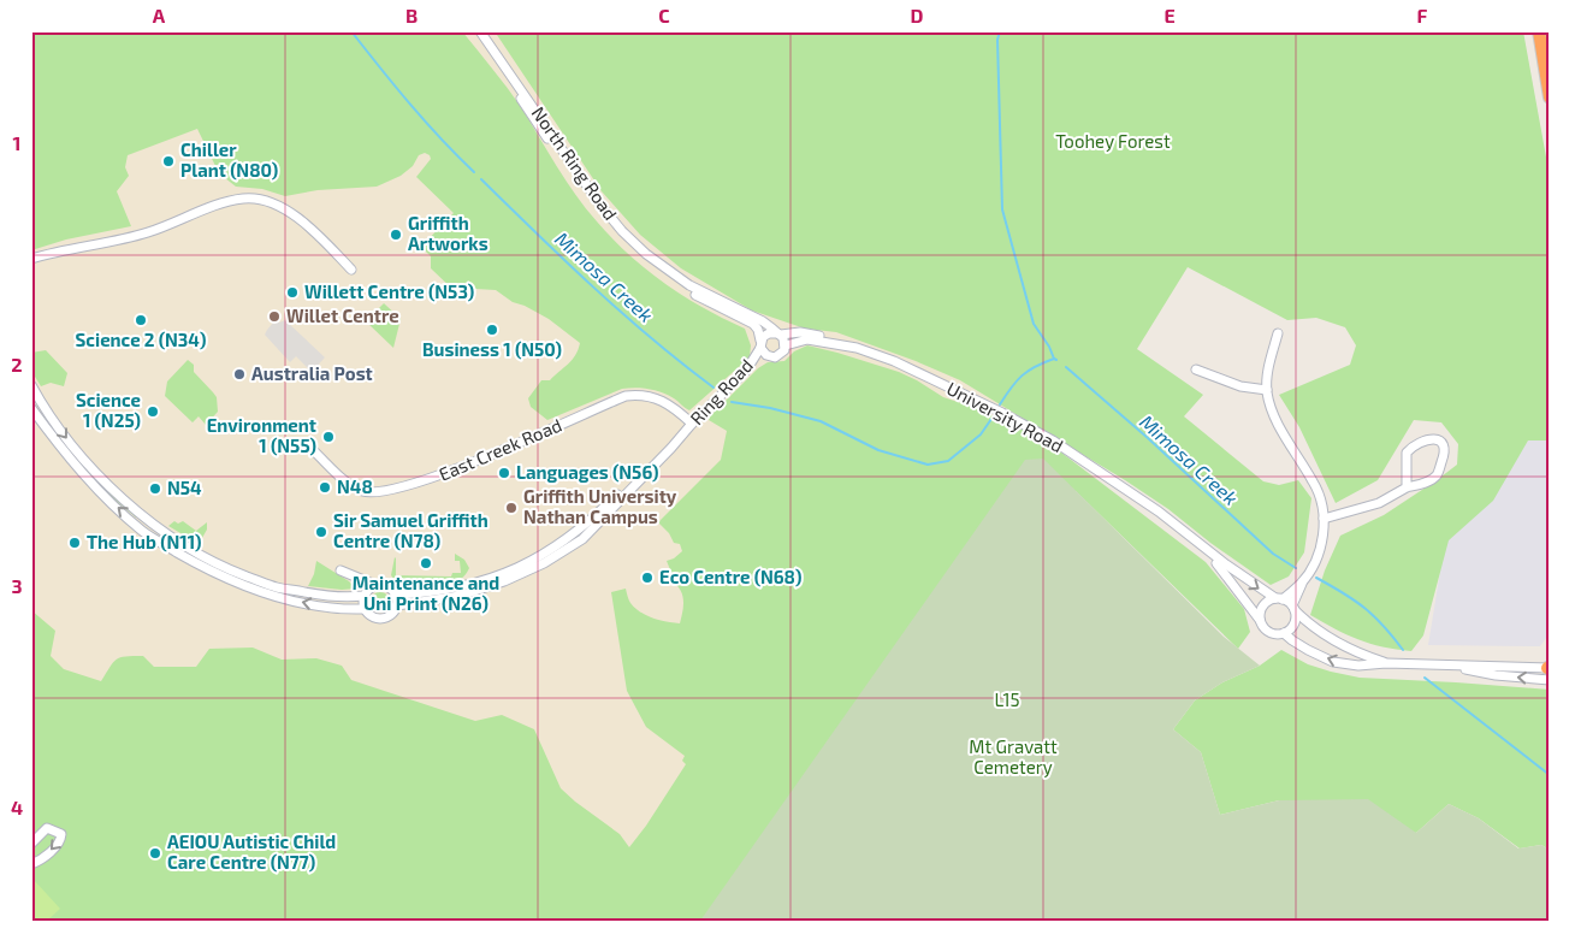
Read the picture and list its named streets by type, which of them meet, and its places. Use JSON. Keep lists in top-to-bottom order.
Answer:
{
  "streets": {
    "street": [
      "North Ring Road",
      "Ring Road",
      "University Road",
      "East Creek Road"
    ]
  },
  "crossings": [
    ["North Ring Road", "Ring Road"],
    ["North Ring Road", "University Road"],
    ["Ring Road", "University Road"],
    ["Ring Road", "East Creek Road"]
  ],
  "water": ["Mimosa Creek"],
  "parks": ["Toohey Forest", "L15", "Mt Gravatt Cemetery"],
  "places": [
    "Chiller Plant (N80)",
    "Griffith Artworks",
    "Willett Centre (N53)",
    "Willet Centre",
    "Science 2 (N34)",
    "Business 1 (N50)",
    "Australia Post",
    "Science 1 (N25)",
    "Environment 1 (N55)",
    "Languages (N56)",
    "N48",
    "N54",
    "Griffith University Nathan Campus",
    "Sir Samuel Griffith Centre (N78)",
    "The Hub (N11)",
    "Maintenance and Uni Print (N26)",
    "Eco Centre (N68)",
    "AEIOU Autistic Child Care Centre (N77)"
  ],
  "grid": {
    "columns": [
      "A",
      "B",
      "C",
      "D",
      "E",
      "F"
    ],
    "rows": [
      "1",
      "2",
      "3",
      "4"
    ]
  }
}
